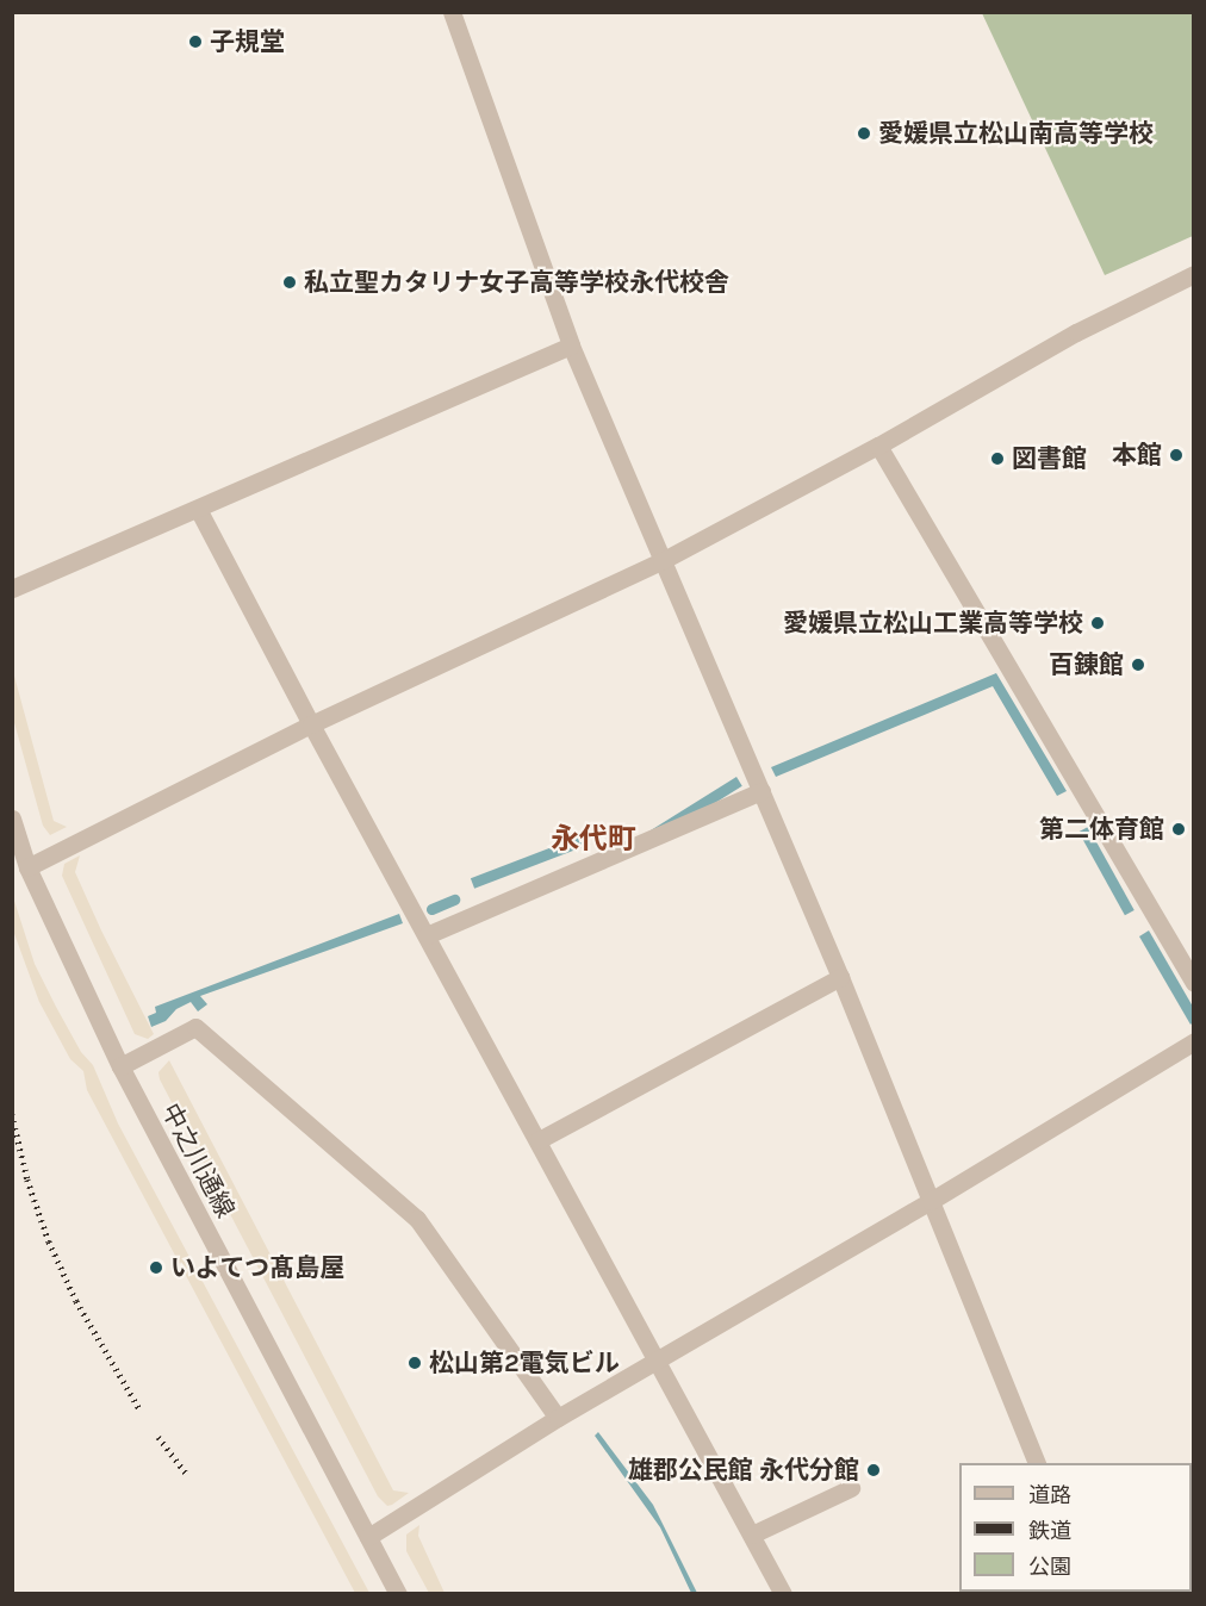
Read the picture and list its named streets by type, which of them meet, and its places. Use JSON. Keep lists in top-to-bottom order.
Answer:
{
  "streets": {
    "street": ["中之川通線"]
  },
  "districts": ["永代町"],
  "places": [
    "子規堂",
    "愛媛県立松山南高等学校",
    "私立聖カタリナ女子高等学校永代校舎",
    "本館",
    "図書館",
    "愛媛県立松山工業高等学校",
    "百錬館",
    "第二体育館",
    "いよてつ髙島屋",
    "松山第2電気ビル",
    "雄郡公民館 永代分館"
  ],
  "legend": ["道路", "鉄道", "公園"]
}
